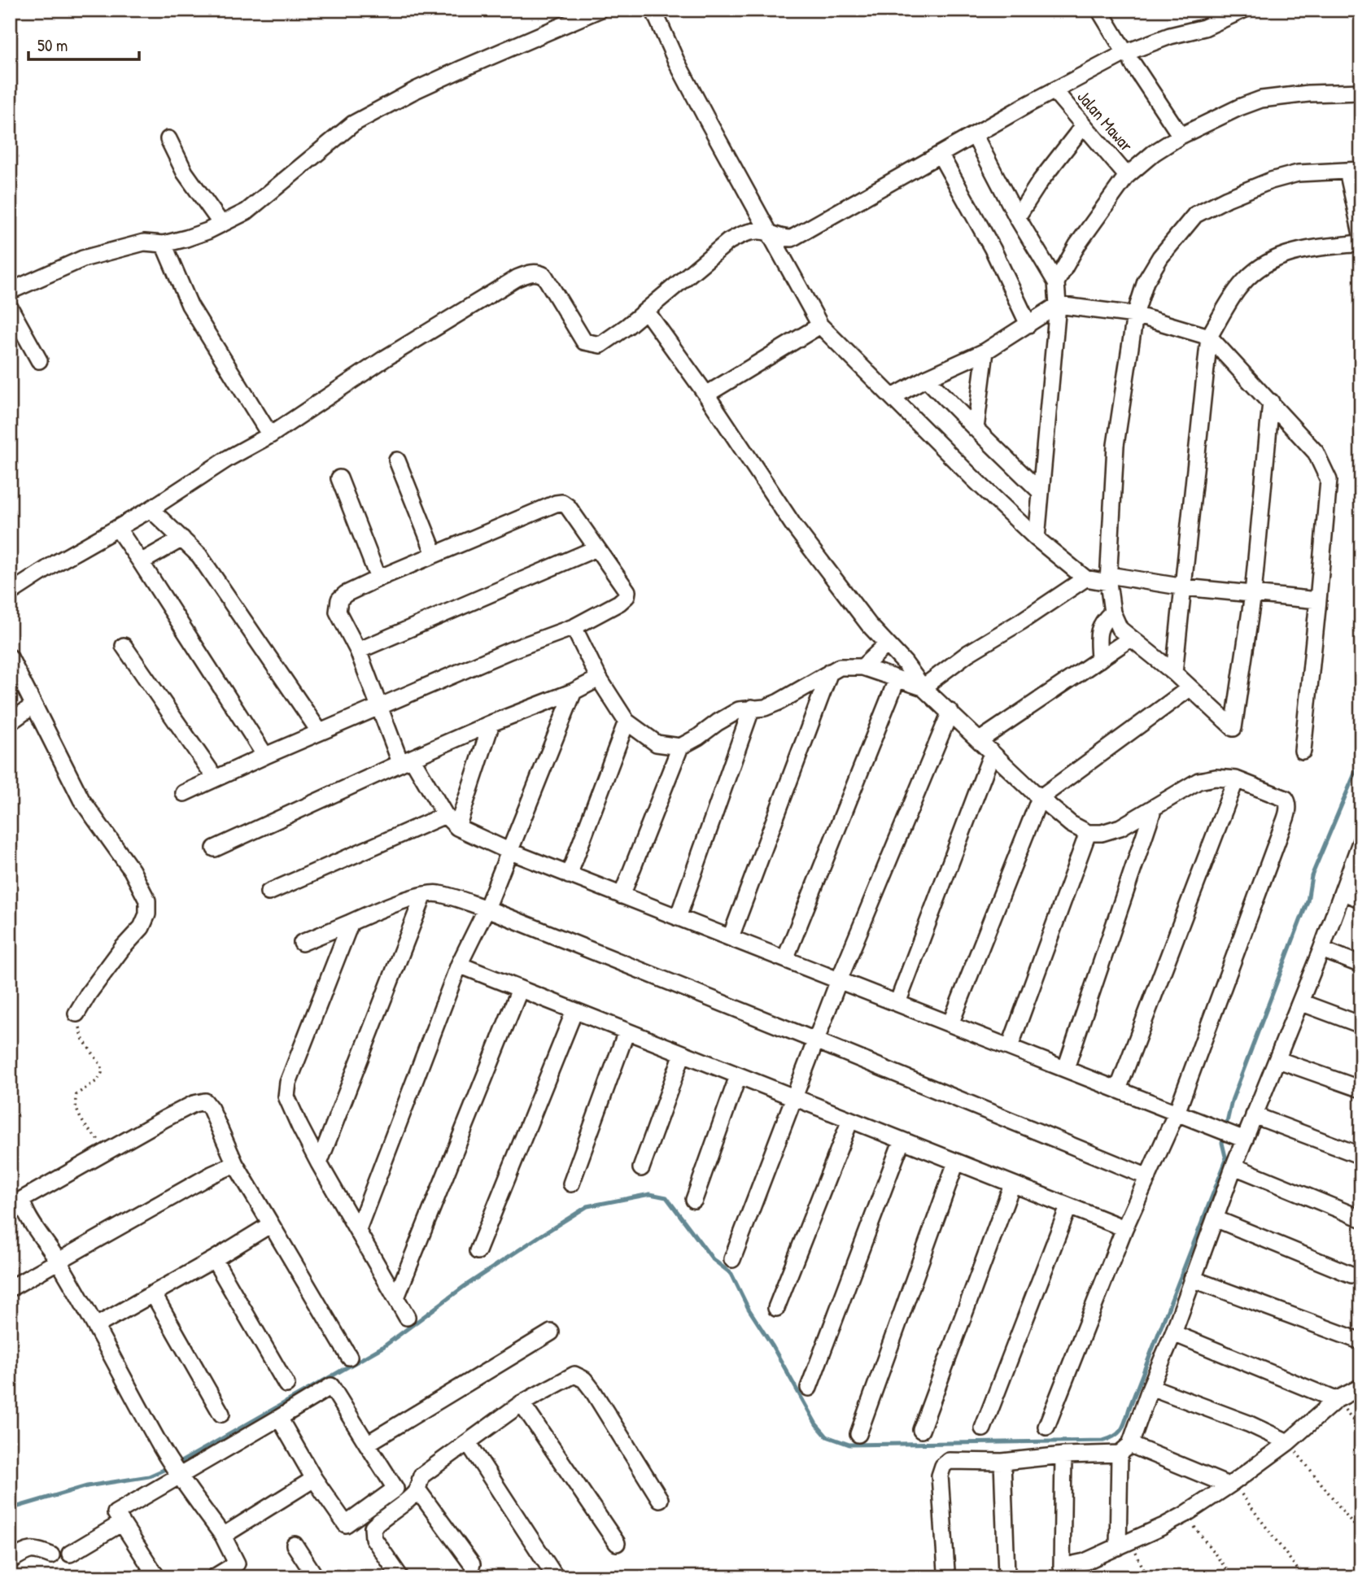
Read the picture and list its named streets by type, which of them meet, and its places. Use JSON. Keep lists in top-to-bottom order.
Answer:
{
  "streets": {
    "street": ["Jalan Mawar"]
  },
  "scale_bar": "50 m"
}
